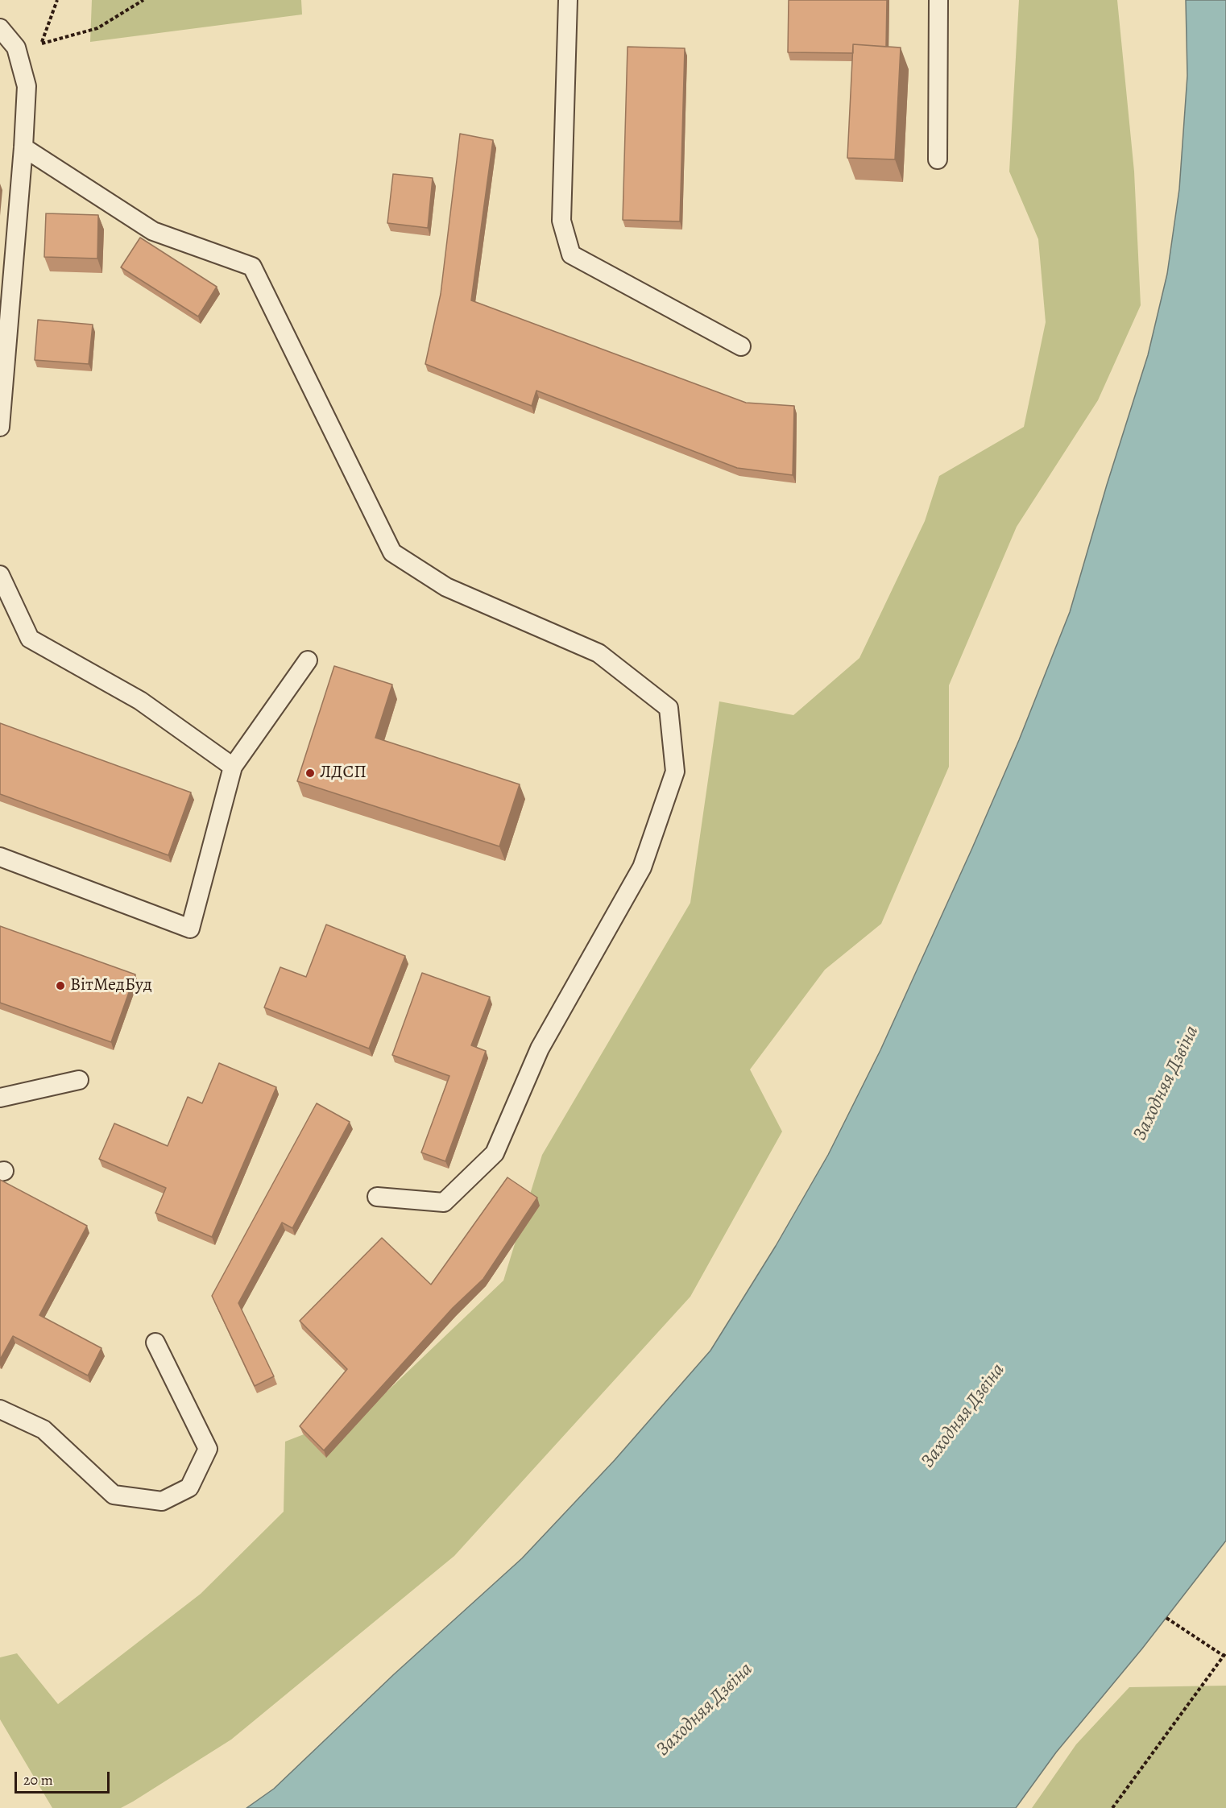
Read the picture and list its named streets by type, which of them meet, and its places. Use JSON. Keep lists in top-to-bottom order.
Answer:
{
  "water": ["Заходняя Дзвіна"],
  "places": ["ЛДСП", "ВітМедБуд"],
  "scale_bar": "20 m"
}
